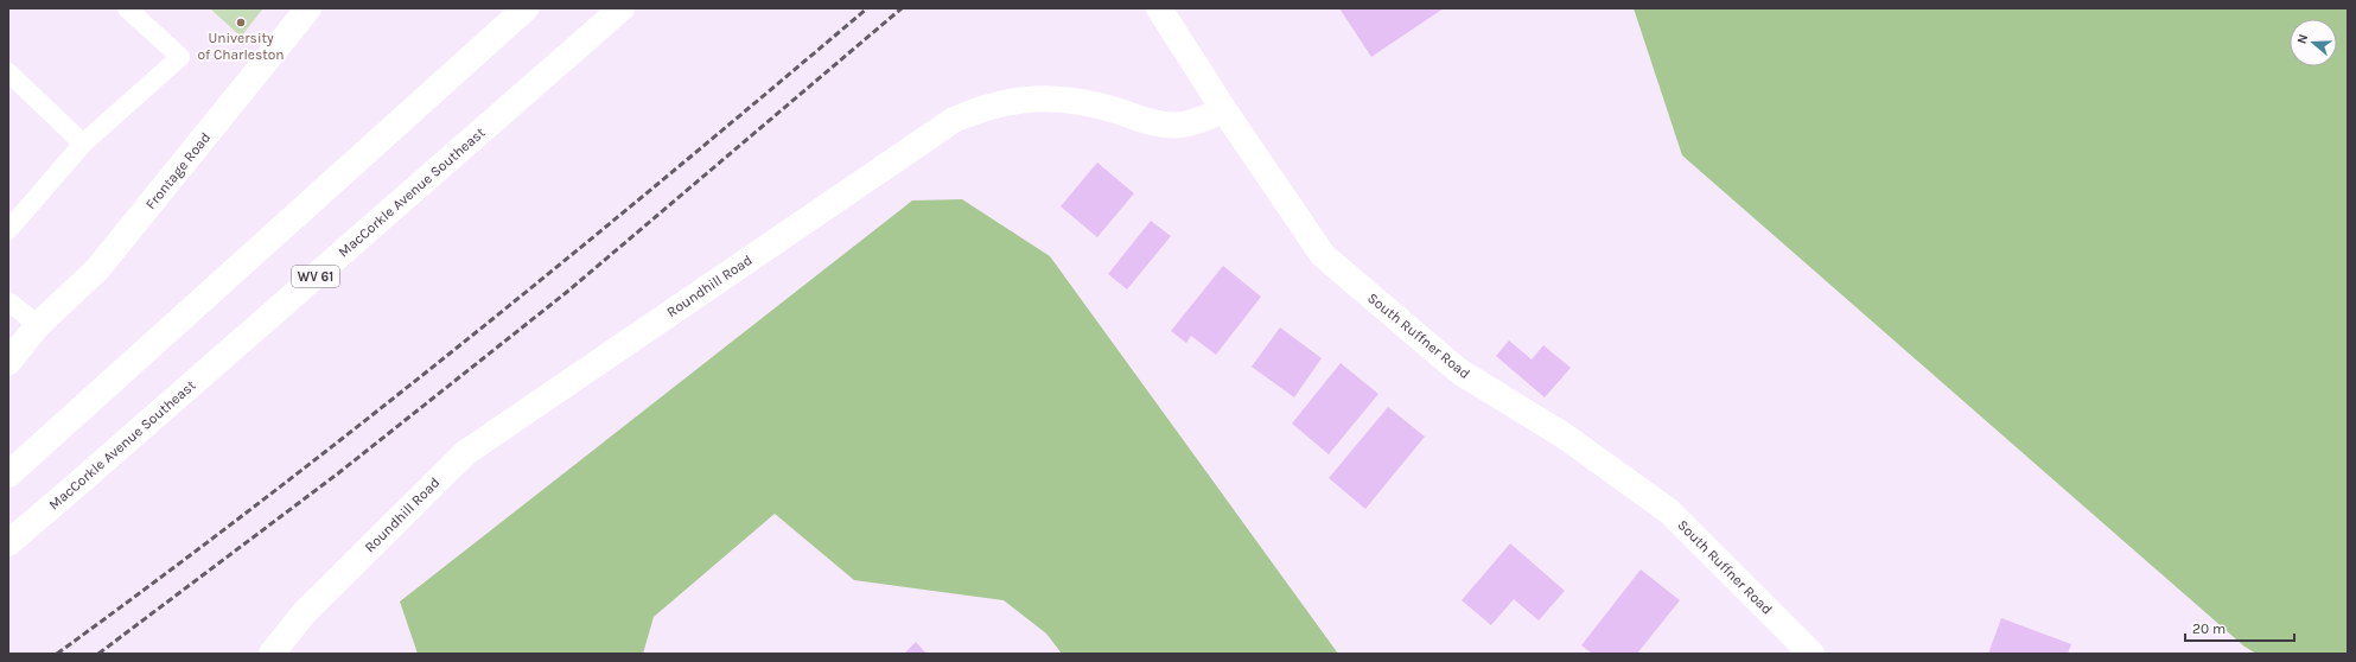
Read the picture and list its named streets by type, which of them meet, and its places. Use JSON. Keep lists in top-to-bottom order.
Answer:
{
  "streets": {
    "street": [
      "Frontage Road",
      "MacCorkle Avenue Southeast",
      "WV 61",
      "Roundhill Road",
      "South Ruffner Road"
    ]
  },
  "crossings": [
    ["Roundhill Road", "South Ruffner Road"]
  ],
  "places": ["University of Charleston"],
  "scale_bar": "20 m",
  "north": "left"
}
